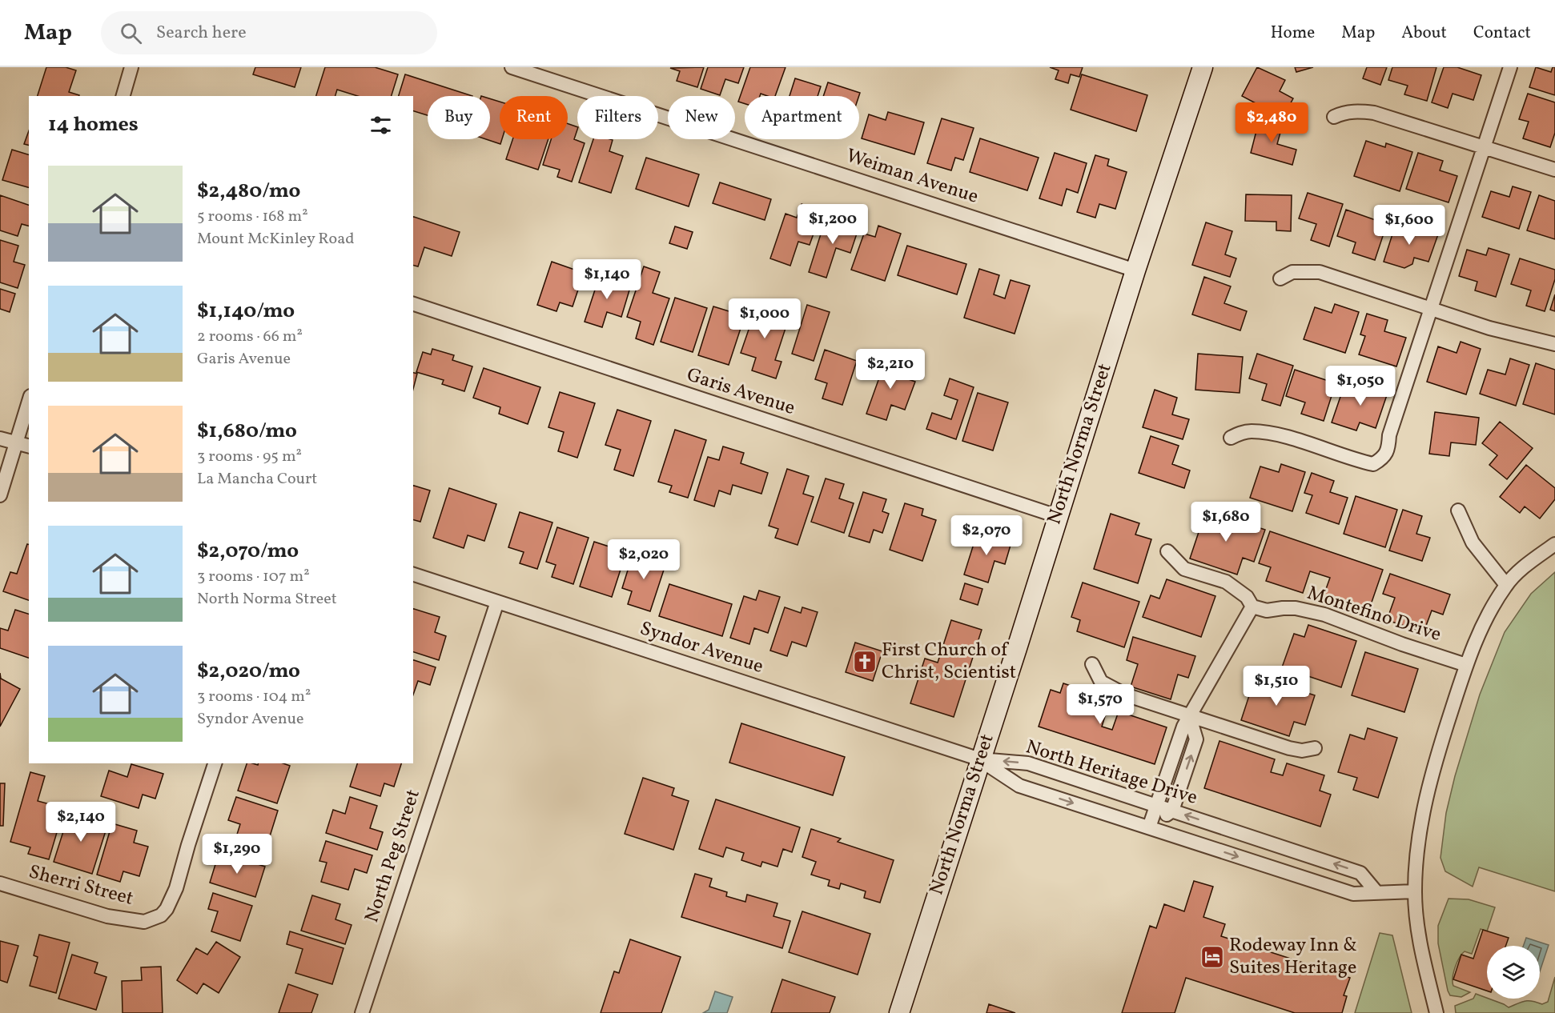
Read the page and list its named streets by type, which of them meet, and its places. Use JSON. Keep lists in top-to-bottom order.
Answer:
{
  "streets": {
    "street": [
      "Weiman Avenue",
      "Garis Avenue",
      "North Norma Street",
      "Montefino Drive",
      "Syndor Avenue",
      "North Heritage Drive",
      "North Peg Street",
      "Sherri Street"
    ]
  },
  "crossings": [
    ["Weiman Avenue", "North Norma Street"],
    ["Garis Avenue", "North Norma Street"],
    ["North Norma Street", "Syndor Avenue"],
    ["North Norma Street", "North Heritage Drive"],
    ["Syndor Avenue", "North Heritage Drive"],
    ["Syndor Avenue", "North Peg Street"]
  ],
  "places": {
    "church": ["First Church of Christ, Scientist"],
    "hotel": ["Rodeway Inn & Suites Heritage"]
  },
  "page": {
    "header": "Map",
    "search": "Search here",
    "nav": [
      "Home",
      "Map",
      "About",
      "Contact"
    ],
    "chip": [
      "Buy",
      "Rent",
      "Filters",
      "New",
      "Apartment"
    ],
    "heading": "14 homes",
    "price": [
      "$2,480",
      "$1,200",
      "$1,600",
      "$1,140",
      "$1,000",
      "$2,210",
      "$1,050",
      "$1,680",
      "$2,070",
      "$2,020",
      "$1,510",
      "$1,570",
      "$2,140",
      "$1,290"
    ],
    "list": [
      {
        "name": "$2,480/mo",
        "note": "5 rooms · 168 m² · Mount McKinley Road"
      },
      {
        "name": "$1,140/mo",
        "note": "2 rooms · 66 m² · Garis Avenue"
      },
      {
        "name": "$1,680/mo",
        "note": "3 rooms · 95 m² · La Mancha Court"
      },
      {
        "name": "$2,070/mo",
        "note": "3 rooms · 107 m² · North Norma Street"
      },
      {
        "name": "$2,020/mo",
        "note": "3 rooms · 104 m² · Syndor Avenue"
      }
    ]
  }
}
